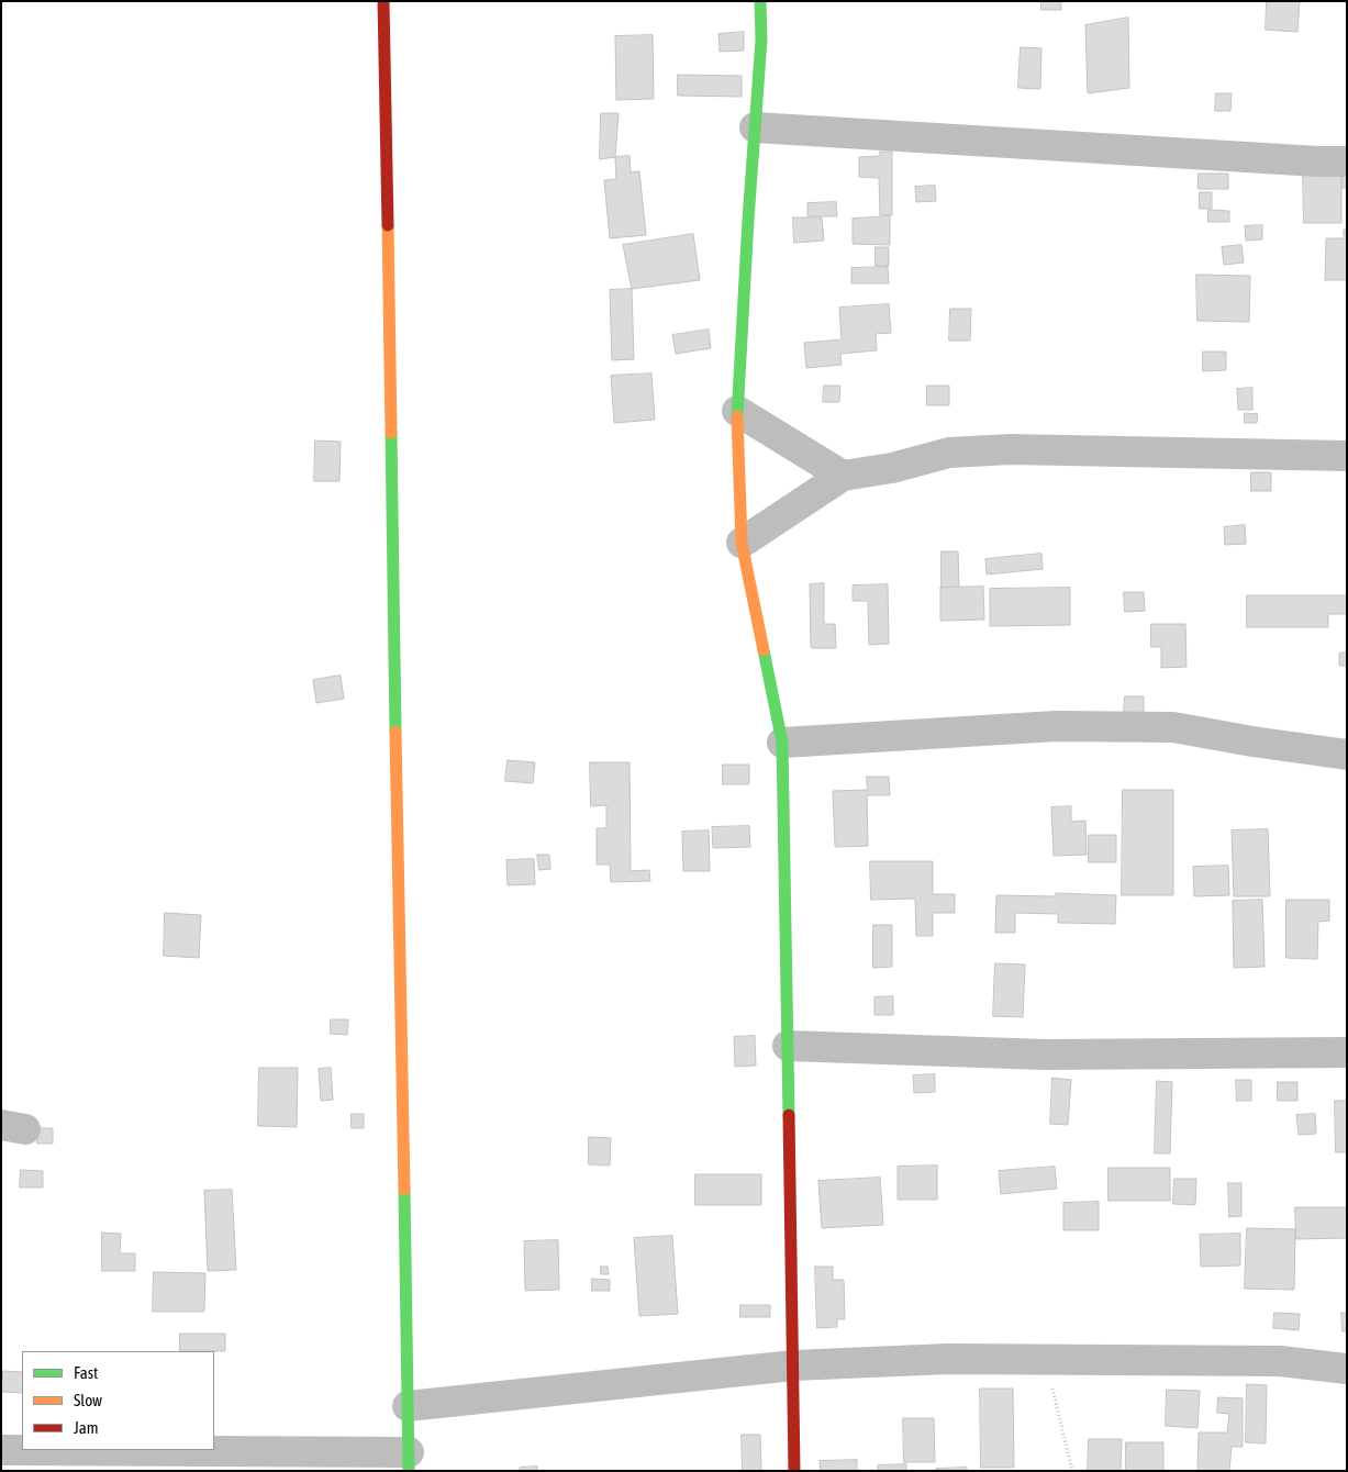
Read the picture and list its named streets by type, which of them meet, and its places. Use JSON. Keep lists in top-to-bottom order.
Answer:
{
  "legend": ["Fast", "Slow", "Jam"]
}
